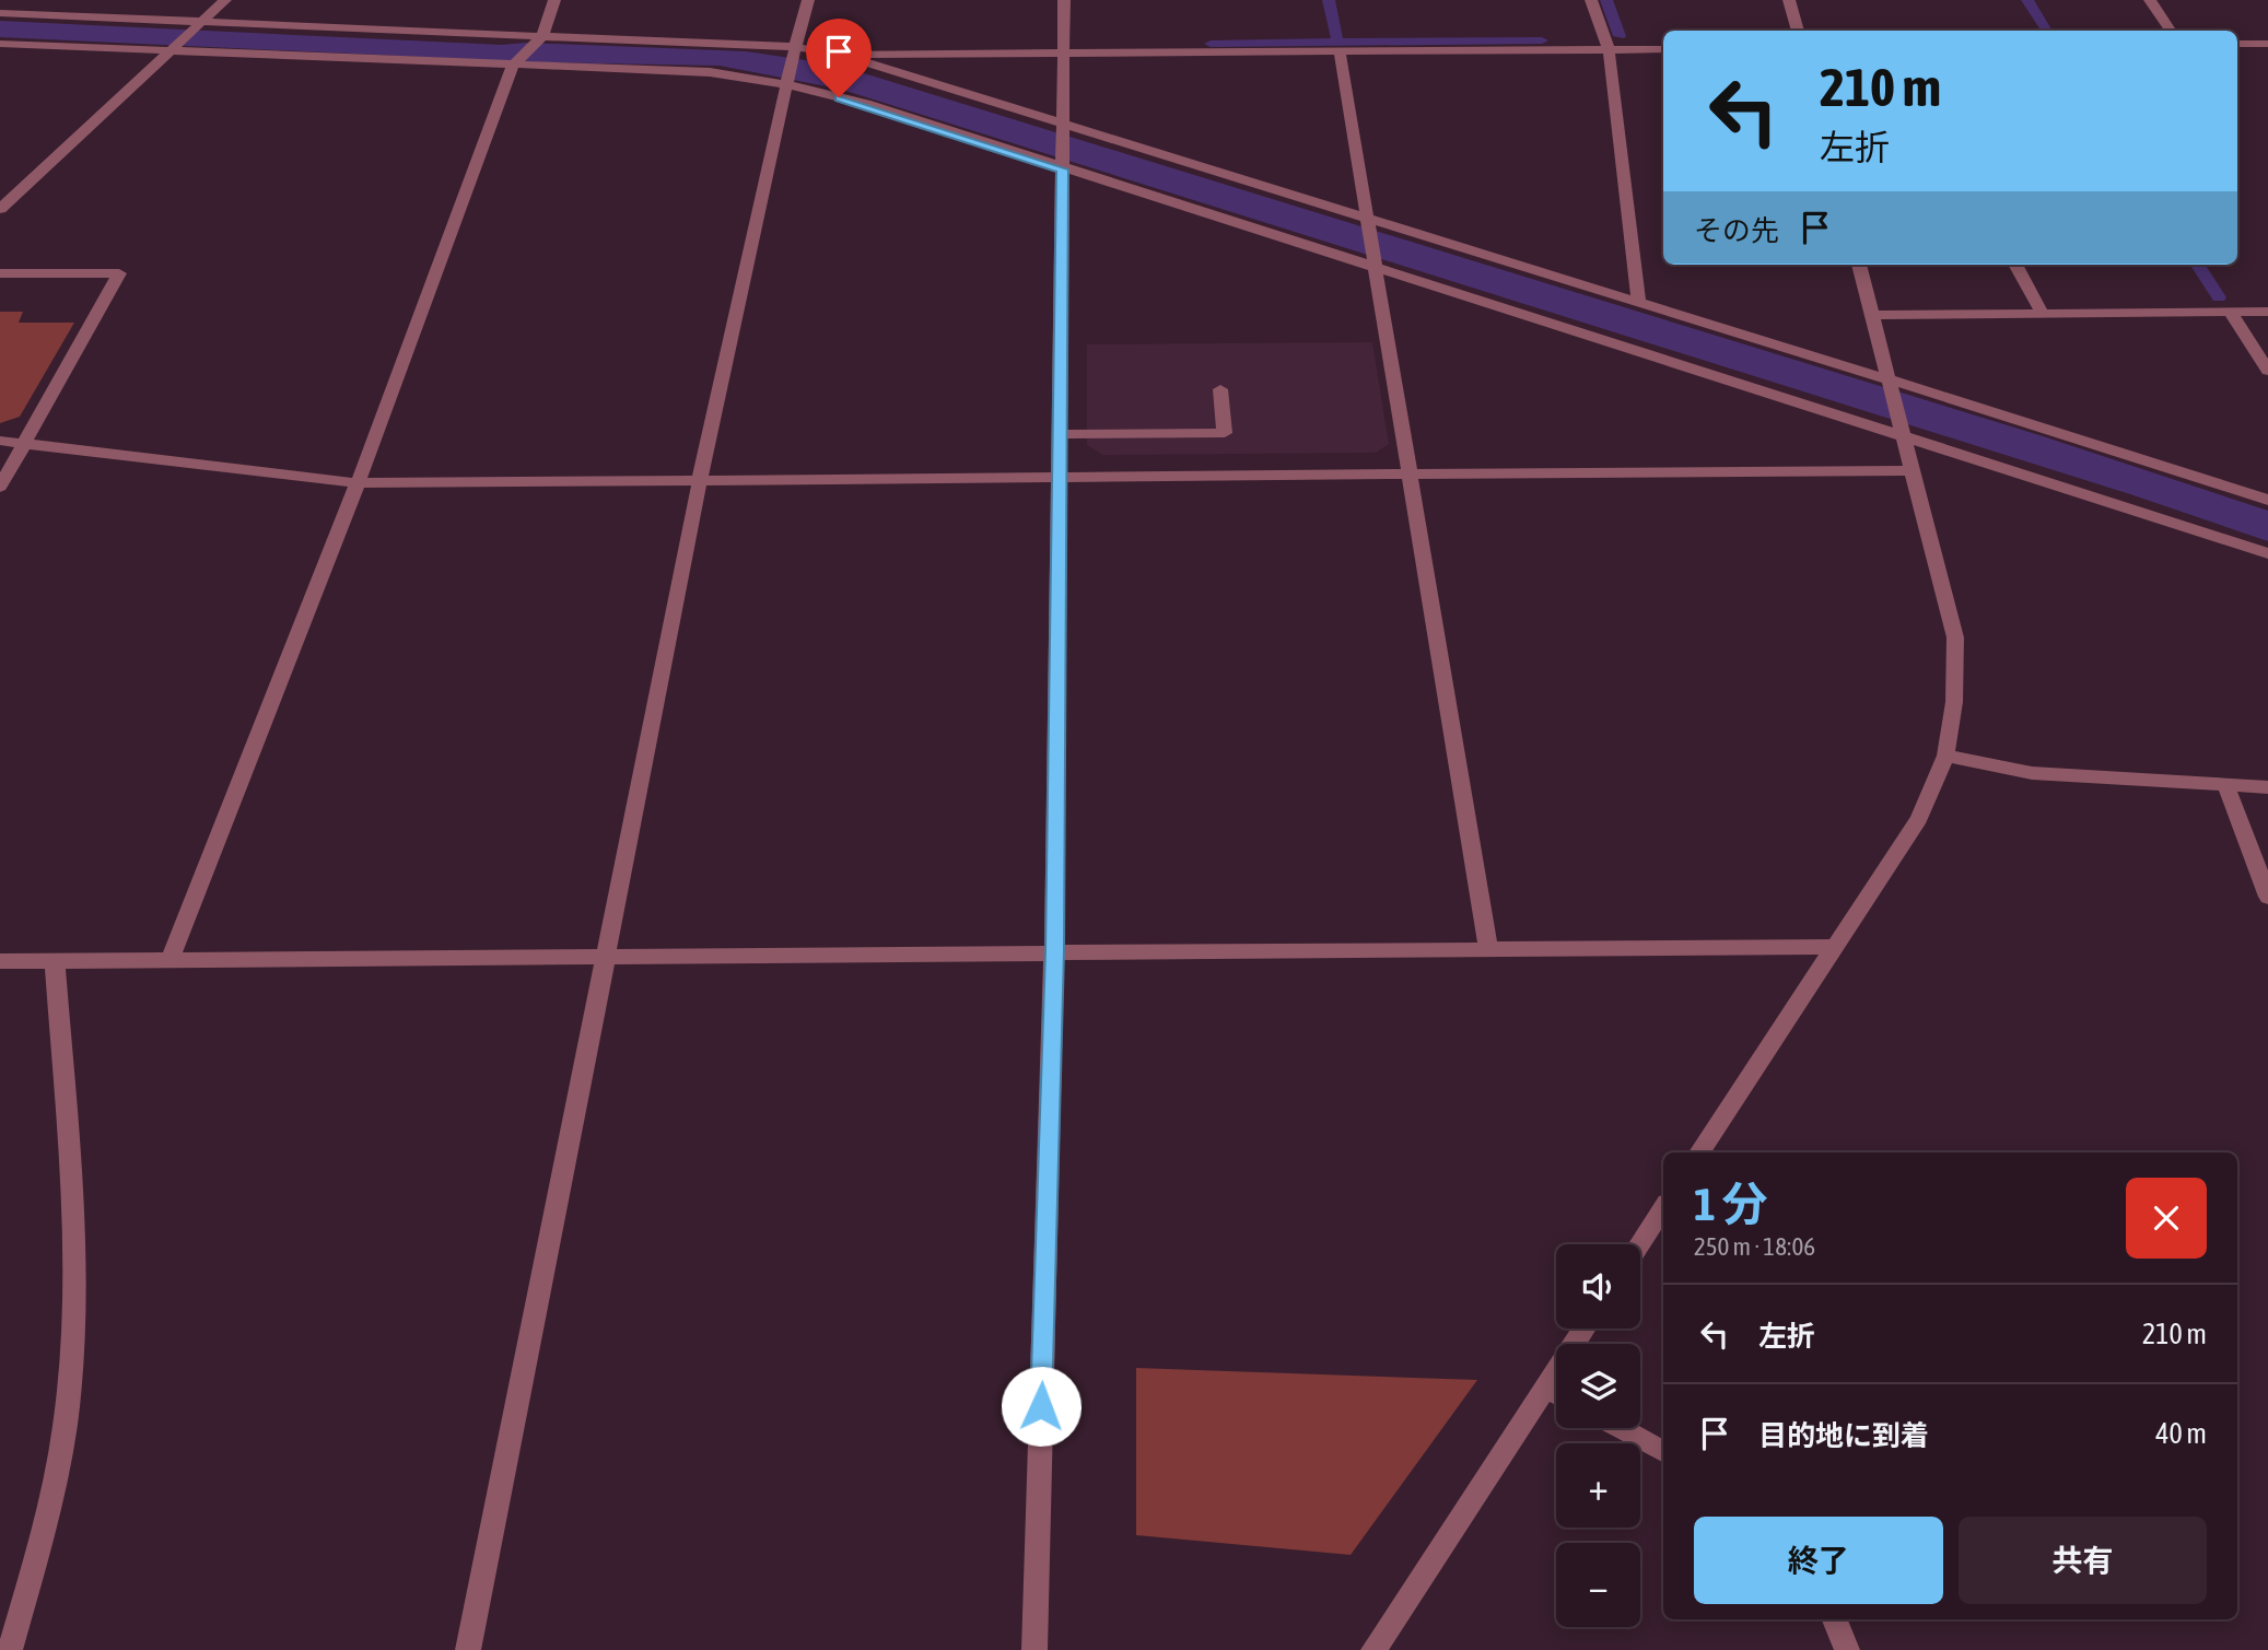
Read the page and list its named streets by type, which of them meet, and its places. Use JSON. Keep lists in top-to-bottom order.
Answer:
{
  "page": {
    "turn": ["210 m", "左折"],
    "then": "その先",
    "heading": ["1 分", "250 m · 18:06"],
    "map_buttons": ["+", "−"],
    "list": [
      {
        "name": "左折",
        "value": "210 m"
      },
      {
        "name": "目的地に到着",
        "value": "40 m"
      }
    ],
    "buttons": ["終了", "共有"]
  }
}
